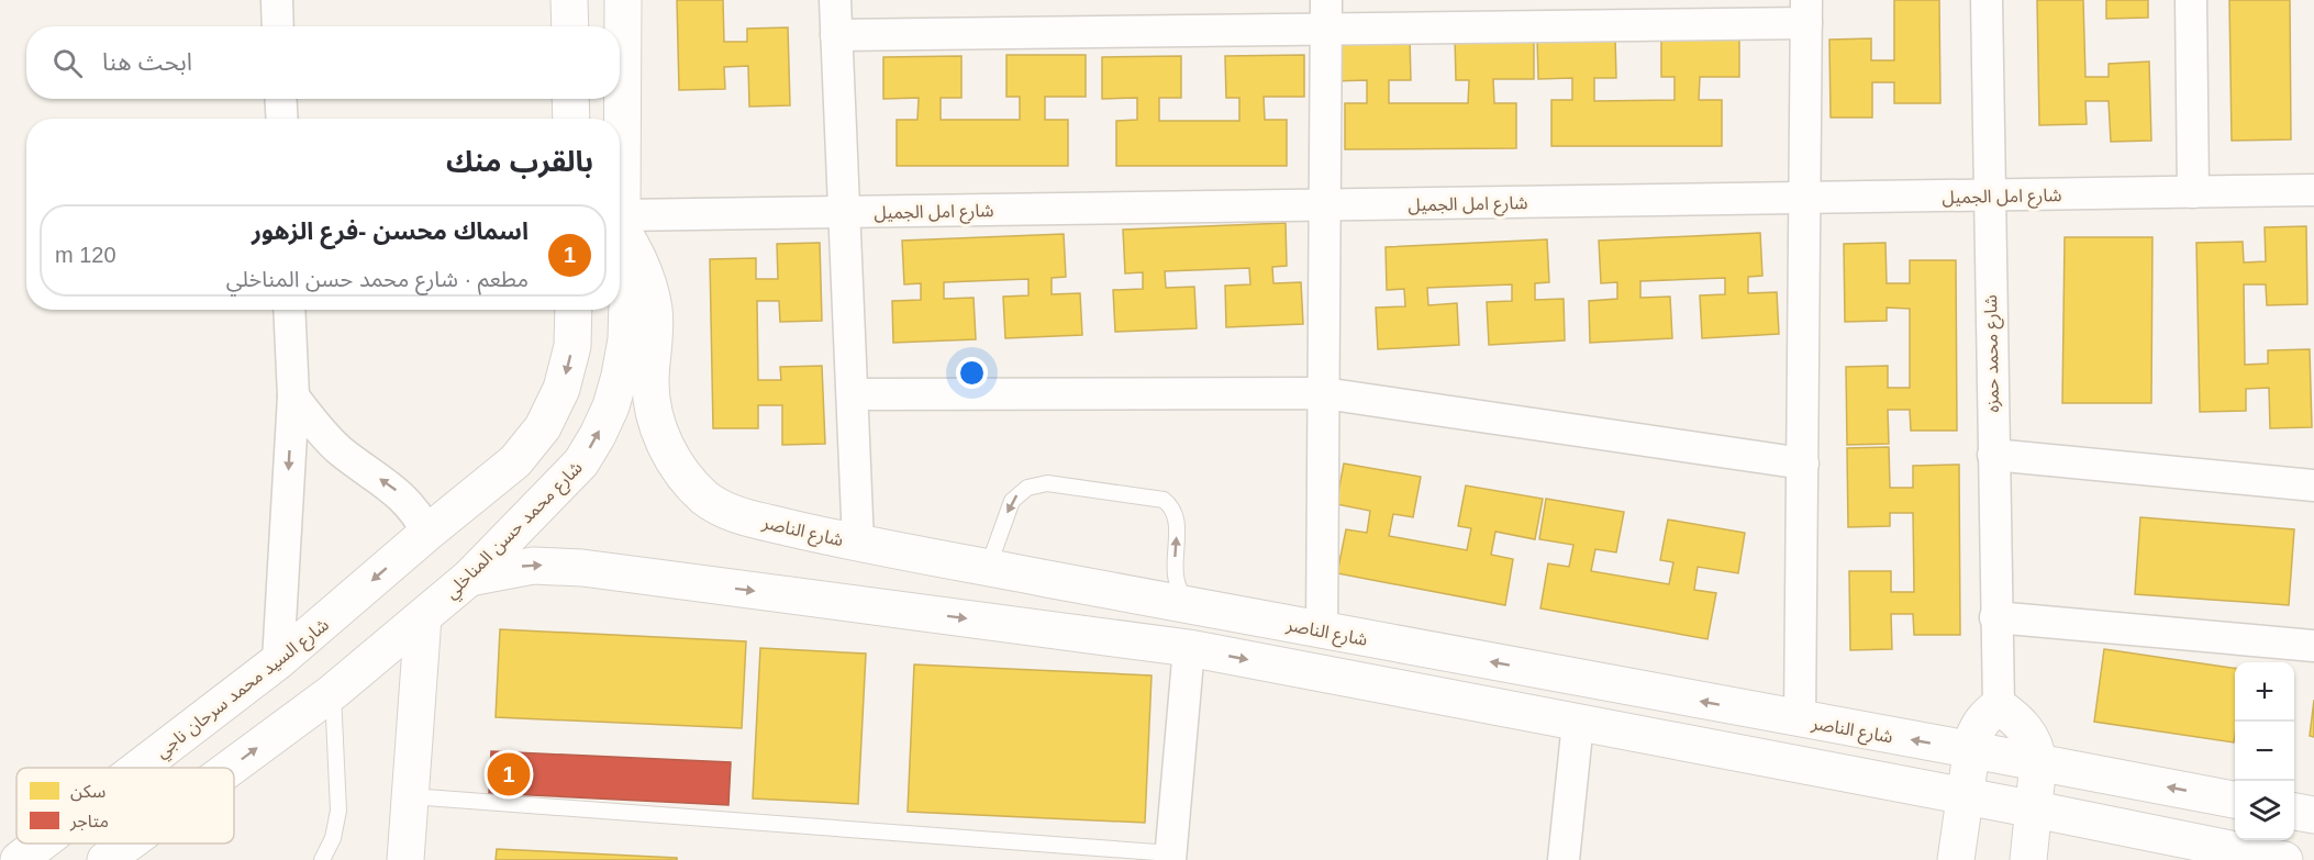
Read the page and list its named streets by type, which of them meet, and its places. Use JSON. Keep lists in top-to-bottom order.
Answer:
{
  "streets": {
    "street": [
      "شارع امل الجميل",
      "شارع محمد حمزه",
      "شارع محمد حسن المناخلي",
      "شارع الناصر",
      "شارع السيد محمد سرحان ناجي"
    ]
  },
  "crossings": [
    ["شارع امل الجميل", "شارع محمد حمزه"],
    ["شارع امل الجميل", "شارع محمد حسن المناخلي"],
    ["شارع امل الجميل", "شارع الناصر"],
    ["شارع محمد حسن المناخلي", "شارع الناصر"]
  ],
  "legend": ["سكن", "متاجر"],
  "page": {
    "search": "ابحث هنا",
    "heading": "بالقرب منك",
    "list": [
      {
        "mark": "1",
        "name": "اسماك محسن -فرع الزهور",
        "note": "مطعم · شارع محمد حسن المناخلي",
        "value": "120 m"
      }
    ],
    "map_buttons": ["+", "−"],
    "pins": "1"
  }
}
